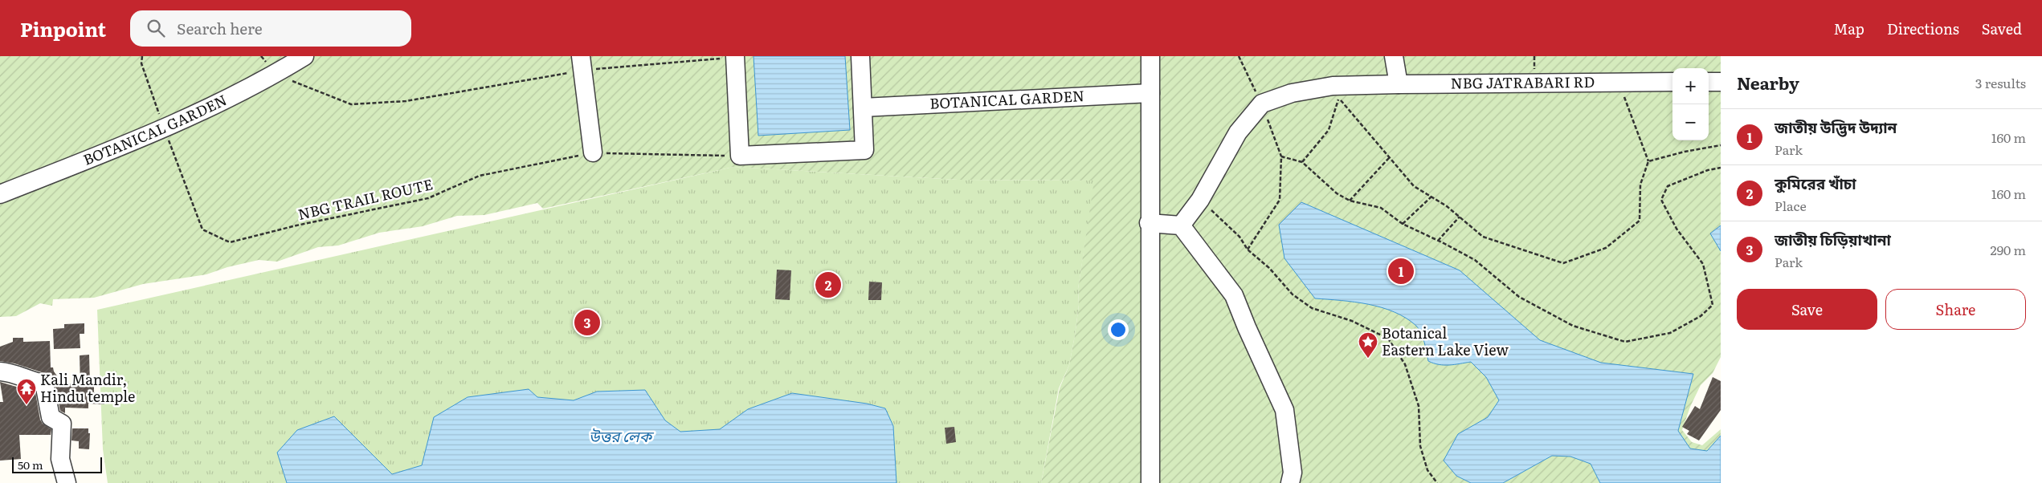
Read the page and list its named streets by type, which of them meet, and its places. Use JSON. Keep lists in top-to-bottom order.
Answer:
{
  "streets": {
    "street": ["NBG JATRABARI RD", "BOTANICAL GARDEN"],
    "path": ["NBG TRAIL ROUTE"]
  },
  "crossings": [
    ["BOTANICAL GARDEN", "NBG TRAIL ROUTE"]
  ],
  "water": ["উত্তর লেক"],
  "places": {
    "place": ["Botanical Eastern Lake View"],
    "temple": ["Kali Mandir, Hindu temple"]
  },
  "scale_bar": "50 m",
  "page": {
    "header": "Pinpoint",
    "search": "Search here",
    "nav": ["Map", "Directions", "Saved"],
    "heading": ["Nearby", "3 results"],
    "map_buttons": ["+", "−"],
    "list": [
      {
        "mark": "1",
        "name": "জাতীয় উদ্ভিদ উদ্যান",
        "note": "Park",
        "value": "160 m"
      },
      {
        "mark": "2",
        "name": "কুমিরের খাঁচা",
        "note": "Place",
        "value": "160 m"
      },
      {
        "mark": "3",
        "name": "জাতীয় চিড়িয়াখানা",
        "note": "Park",
        "value": "290 m"
      }
    ],
    "pins": ["1", "2", "3"],
    "buttons": ["Save", "Share"],
    "scale": "50 m"
  }
}
